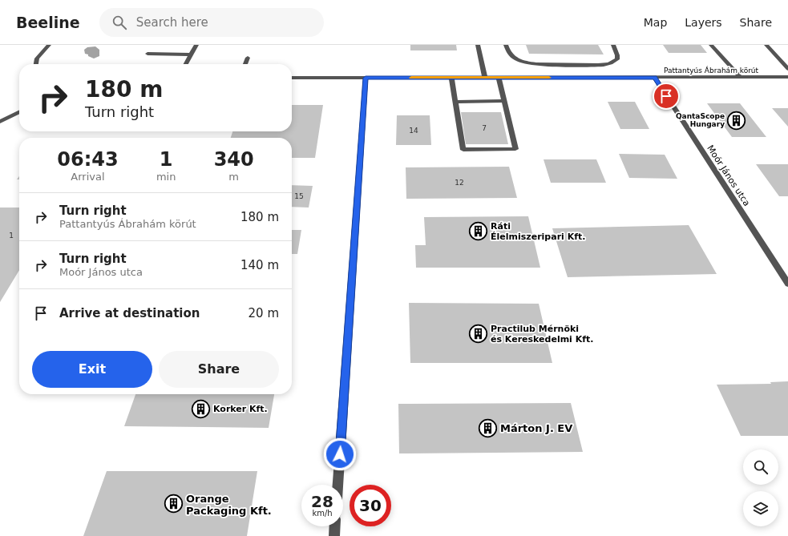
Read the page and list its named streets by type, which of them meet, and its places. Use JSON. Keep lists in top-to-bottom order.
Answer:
{
  "streets": {
    "street": ["Pattantyús Ábrahám körút", "Moór János utca"]
  },
  "crossings": [
    ["Pattantyús Ábrahám körút", "Moór János utca"]
  ],
  "places": {
    "building": [
      "QantaScope Hungary",
      "Ráti Élelmiszeripari Kft.",
      "Practilub Mérnöki és Kereskedelmi Kft.",
      "Korker Kft.",
      "Márton J. EV",
      "Orange Packaging Kft."
    ]
  },
  "house_numbers": [
    "7",
    "14",
    "12",
    "15",
    "1"
  ],
  "page": {
    "header": "Beeline",
    "search": "Search here",
    "nav": ["Map", "Layers", "Share"],
    "turn": ["180 m", "Turn right"],
    "eta": [
      "06:43",
      "Arrival",
      "1",
      "min",
      "340",
      "m"
    ],
    "list": [
      {
        "name": "Turn right",
        "note": "Pattantyús Ábrahám körút",
        "value": "180 m"
      },
      {
        "name": "Turn right",
        "note": "Moór János utca",
        "value": "140 m"
      },
      {
        "name": "Arrive at destination",
        "value": "20 m"
      }
    ],
    "buttons": ["Exit", "Share"],
    "speed": "28 km/h",
    "limit": "30"
  }
}
